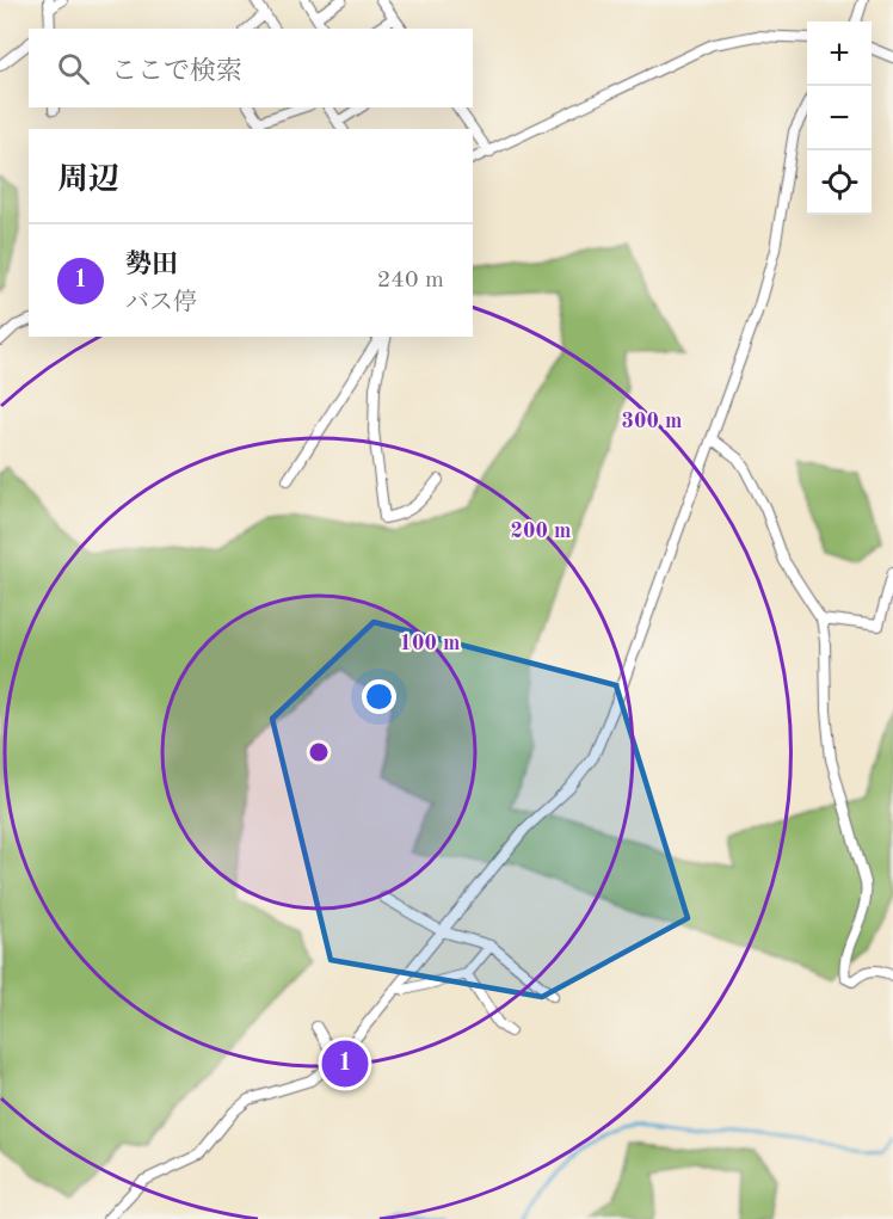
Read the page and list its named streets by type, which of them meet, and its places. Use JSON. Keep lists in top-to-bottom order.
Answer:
{
  "page": {
    "map_buttons": ["+", "−"],
    "search": "ここで検索",
    "heading": "周辺",
    "list": [
      {
        "mark": "1",
        "name": "勢田",
        "note": "バス停",
        "value": "240 m"
      }
    ],
    "pins": "1"
  },
  "rings": ["300 m", "200 m", "100 m"]
}
